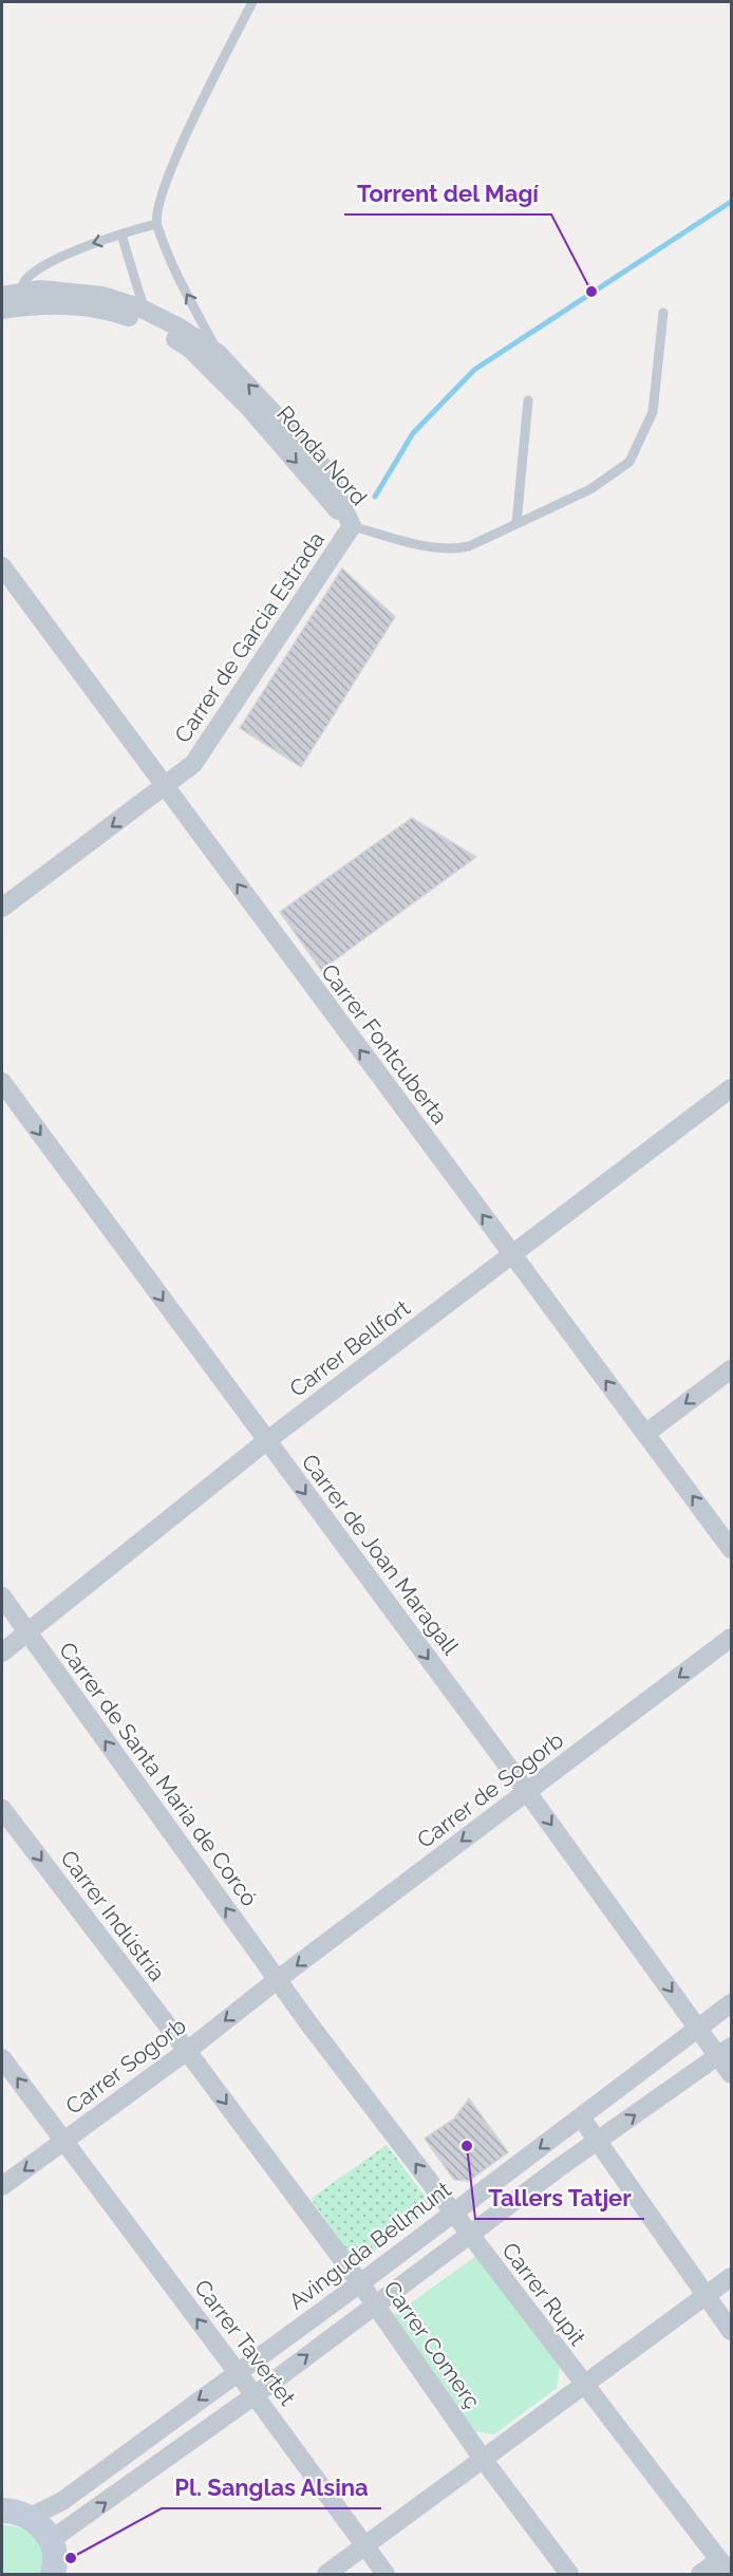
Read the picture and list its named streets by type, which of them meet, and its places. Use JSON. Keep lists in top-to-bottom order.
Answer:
{
  "streets": {
    "street": [
      "Ronda Nord",
      "Carrer de Garcia Estrada",
      "Carrer Fontcuberta",
      "Carrer Bellfort",
      "Carrer de Joan Maragall",
      "Carrer de Santa Maria de Corcó",
      "Carrer de Sogorb",
      "Carrer Indústria",
      "Carrer Sogorb",
      "Avinguda Bellmunt",
      "Carrer Rupit",
      "Carrer Tavertet",
      "Carrer Comerç"
    ]
  },
  "crossings": [
    ["Ronda Nord", "Carrer de Garcia Estrada"],
    ["Carrer de Garcia Estrada", "Carrer Fontcuberta"],
    ["Carrer Fontcuberta", "Carrer Bellfort"],
    ["Carrer Bellfort", "Carrer de Joan Maragall"],
    ["Carrer Bellfort", "Carrer de Santa Maria de Corcó"],
    ["Carrer de Joan Maragall", "Carrer de Sogorb"],
    ["Carrer de Joan Maragall", "Avinguda Bellmunt"],
    ["Carrer de Santa Maria de Corcó", "Carrer de Sogorb"],
    ["Carrer de Santa Maria de Corcó", "Carrer Sogorb"],
    ["Carrer de Santa Maria de Corcó", "Carrer Rupit"],
    ["Carrer de Sogorb", "Carrer Sogorb"],
    ["Carrer de Sogorb", "Carrer Rupit"],
    ["Carrer Indústria", "Carrer Sogorb"],
    ["Carrer Indústria", "Carrer Comerç"],
    ["Carrer Sogorb", "Carrer Rupit"],
    ["Carrer Sogorb", "Carrer Tavertet"],
    ["Carrer Sogorb", "Carrer Comerç"],
    ["Avinguda Bellmunt", "Carrer Rupit"],
    ["Avinguda Bellmunt", "Carrer Tavertet"],
    ["Avinguda Bellmunt", "Carrer Comerç"]
  ],
  "one_way": [
    "Carrer de Garcia Estrada",
    "Carrer Fontcuberta",
    "Carrer de Joan Maragall",
    "Carrer de Santa Maria de Corcó",
    "Carrer de Sogorb",
    "Carrer Indústria",
    "Carrer Sogorb",
    "Carrer Rupit",
    "Carrer Tavertet",
    "Carrer Comerç"
  ],
  "places": ["Torrent del Magí", "Tallers Tatjer", "Pl. Sanglas Alsina"]
}
